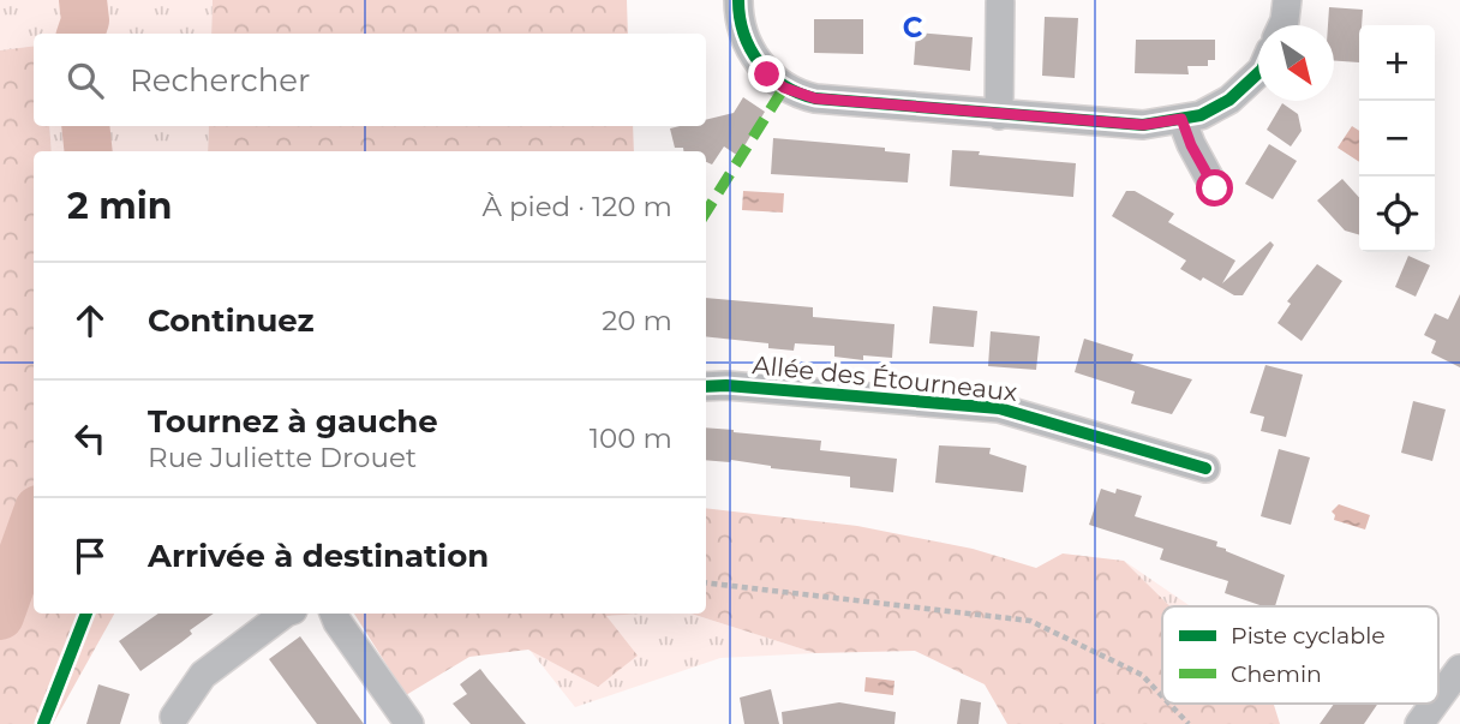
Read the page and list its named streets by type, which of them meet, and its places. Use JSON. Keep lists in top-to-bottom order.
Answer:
{
  "streets": {
    "street": ["Allée des Étourneaux"]
  },
  "legend": ["Piste cyclable", "Chemin"],
  "north": "bottom right",
  "page": {
    "map_buttons": ["+", "−"],
    "search": "Rechercher",
    "heading": ["2 min", "À pied · 120 m"],
    "list": [
      ["Continuez", "20 m"],
      ["Tournez à gauche", "Rue Juliette Drouet", "100 m"],
      "Arrivée à destination"
    ]
  },
  "grid": {
    "columns": ["C"]
  }
}
